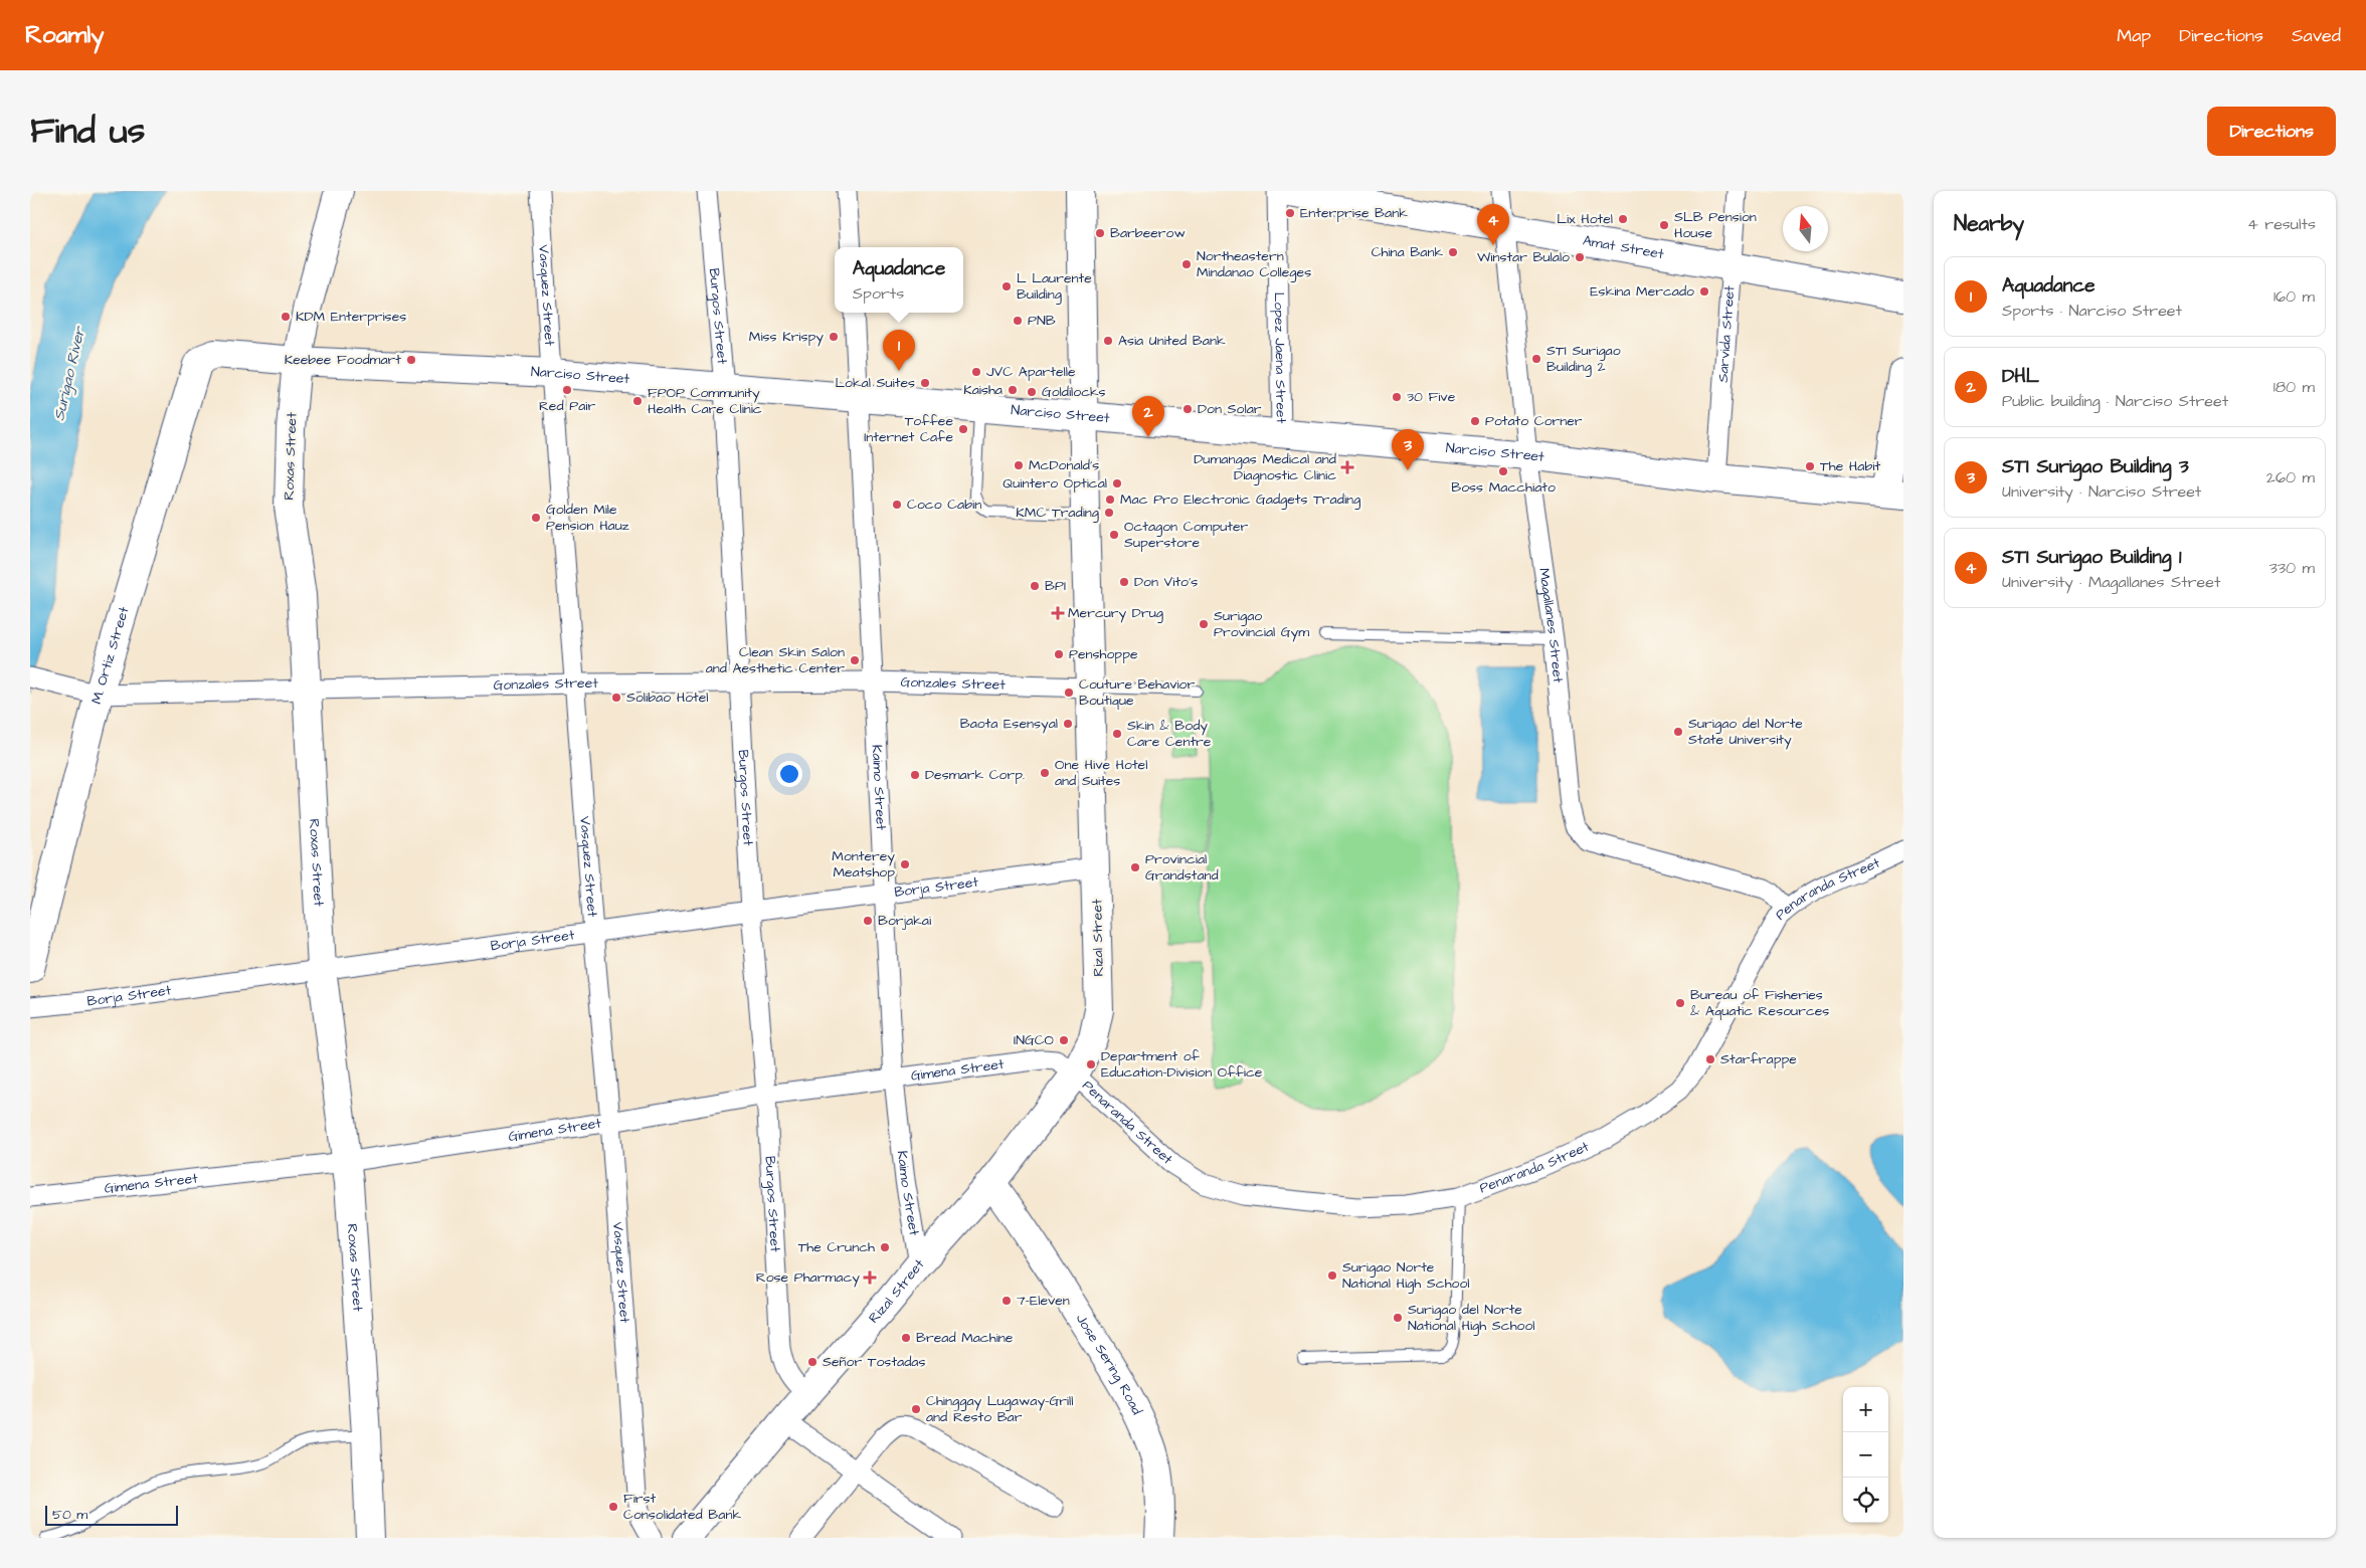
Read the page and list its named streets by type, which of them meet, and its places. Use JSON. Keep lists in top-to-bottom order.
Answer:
{
  "streets": {
    "street": [
      "Amat Street",
      "Vasquez Street",
      "Burgos Street",
      "Sarvida Street",
      "Lopez Jaena Street",
      "Narciso Street",
      "Roxas Street",
      "Magallanes Street",
      "M. Ortiz Street",
      "Gonzales Street",
      "Kaimo Street",
      "Borja Street",
      "Penaranda Street",
      "Rizal Street",
      "Gimena Street",
      "Jose Sering Road"
    ]
  },
  "crossings": [
    ["Amat Street", "Sarvida Street"],
    ["Amat Street", "Magallanes Street"],
    ["Vasquez Street", "Narciso Street"],
    ["Vasquez Street", "Gonzales Street"],
    ["Vasquez Street", "Borja Street"],
    ["Vasquez Street", "Gimena Street"],
    ["Burgos Street", "Narciso Street"],
    ["Burgos Street", "Gonzales Street"],
    ["Burgos Street", "Borja Street"],
    ["Burgos Street", "Rizal Street"],
    ["Burgos Street", "Gimena Street"],
    ["Sarvida Street", "Narciso Street"],
    ["Lopez Jaena Street", "Narciso Street"],
    ["Narciso Street", "Roxas Street"],
    ["Narciso Street", "Magallanes Street"],
    ["Narciso Street", "M. Ortiz Street"],
    ["Narciso Street", "Kaimo Street"],
    ["Narciso Street", "Rizal Street"],
    ["Roxas Street", "Gonzales Street"],
    ["Roxas Street", "Borja Street"],
    ["Roxas Street", "Gimena Street"],
    ["Magallanes Street", "Penaranda Street"],
    ["M. Ortiz Street", "Gonzales Street"],
    ["Gonzales Street", "Kaimo Street"],
    ["Gonzales Street", "Rizal Street"],
    ["Kaimo Street", "Borja Street"],
    ["Kaimo Street", "Rizal Street"],
    ["Kaimo Street", "Gimena Street"],
    ["Borja Street", "Rizal Street"],
    ["Penaranda Street", "Rizal Street"],
    ["Penaranda Street", "Gimena Street"],
    ["Rizal Street", "Gimena Street"],
    ["Rizal Street", "Jose Sering Road"]
  ],
  "water": ["Surigao River"],
  "places": {
    "other": [
      "Enterprise Bank",
      "Lix Hotel",
      "SLB Pension House",
      "Barbeerow",
      "China Bank",
      "Winstar Bulalo",
      "Northeastern Mindanao Colleges",
      "L Laurente Building",
      "Eskina Mercado",
      "KDM Enterprises",
      "PNB",
      "Miss Krispy",
      "Asia United Bank",
      "STI Surigao Building 2",
      "Keebee Foodmart",
      "JVC Apartelle",
      "Lokal Suites",
      "Red Pair",
      "Kaisha",
      "Goldilocks",
      "30 Five",
      "FPOP Community Health Care Clinic",
      "Don Solar",
      "Potato Corner",
      "Toffee Internet Cafe",
      "McDonald's",
      "The Habit",
      "Boss Macchiato",
      "Quintero Optical",
      "Mac Pro Electronic Gadgets Trading",
      "Coco Cabin",
      "KMC Trading",
      "Golden Mile Pension Hauz",
      "Octagon Computer Superstore",
      "Don Vito's",
      "BPI",
      "Surigao Provincial Gym",
      "Penshoppe",
      "Clean Skin Salon and Aesthetic Center",
      "Couture Behavior Boutique",
      "Solibao Hotel",
      "Baota Esensyal",
      "Surigao del Norte State University",
      "Skin & Body Care Centre",
      "One Hive Hotel and Suites",
      "Desmark Corp.",
      "Monterey Meatshop",
      "Provincial Grandstand",
      "Borjakai",
      "Bureau of Fisheries & Aquatic Resources",
      "INGCO",
      "Starfrappe",
      "Department of Education-Division Office",
      "The Crunch",
      "Surigao Norte National High School",
      "7-Eleven",
      "Surigao del Norte National High School",
      "Bread Machine",
      "Señor Tostadas",
      "Chinggay Lugaway-Grill and Resto Bar",
      "First Consolidated Bank"
    ],
    "health": ["Dumangas Medical and Diagnostic Clinic", "Mercury Drug", "Rose Pharmacy"]
  },
  "scale_bar": "50 m",
  "north": "top",
  "page": {
    "header": "Roamly",
    "nav": ["Map", "Directions", "Saved"],
    "title": "Find us",
    "buttons": "Directions",
    "heading": ["Nearby", "4 results"],
    "pins": [
      "4",
      "1",
      "2",
      "3"
    ],
    "popup": ["Aquadance", "Sports"],
    "list": [
      {
        "mark": "1",
        "name": "Aquadance",
        "note": "Sports · Narciso Street",
        "value": "160 m"
      },
      {
        "mark": "2",
        "name": "DHL",
        "note": "Public building · Narciso Street",
        "value": "180 m"
      },
      {
        "mark": "3",
        "name": "STI Surigao Building 3",
        "note": "University · Narciso Street",
        "value": "260 m"
      },
      {
        "mark": "4",
        "name": "STI Surigao Building 1",
        "note": "University · Magallanes Street",
        "value": "330 m"
      }
    ],
    "map_buttons": ["+", "−"],
    "scale": "50 m"
  }
}
